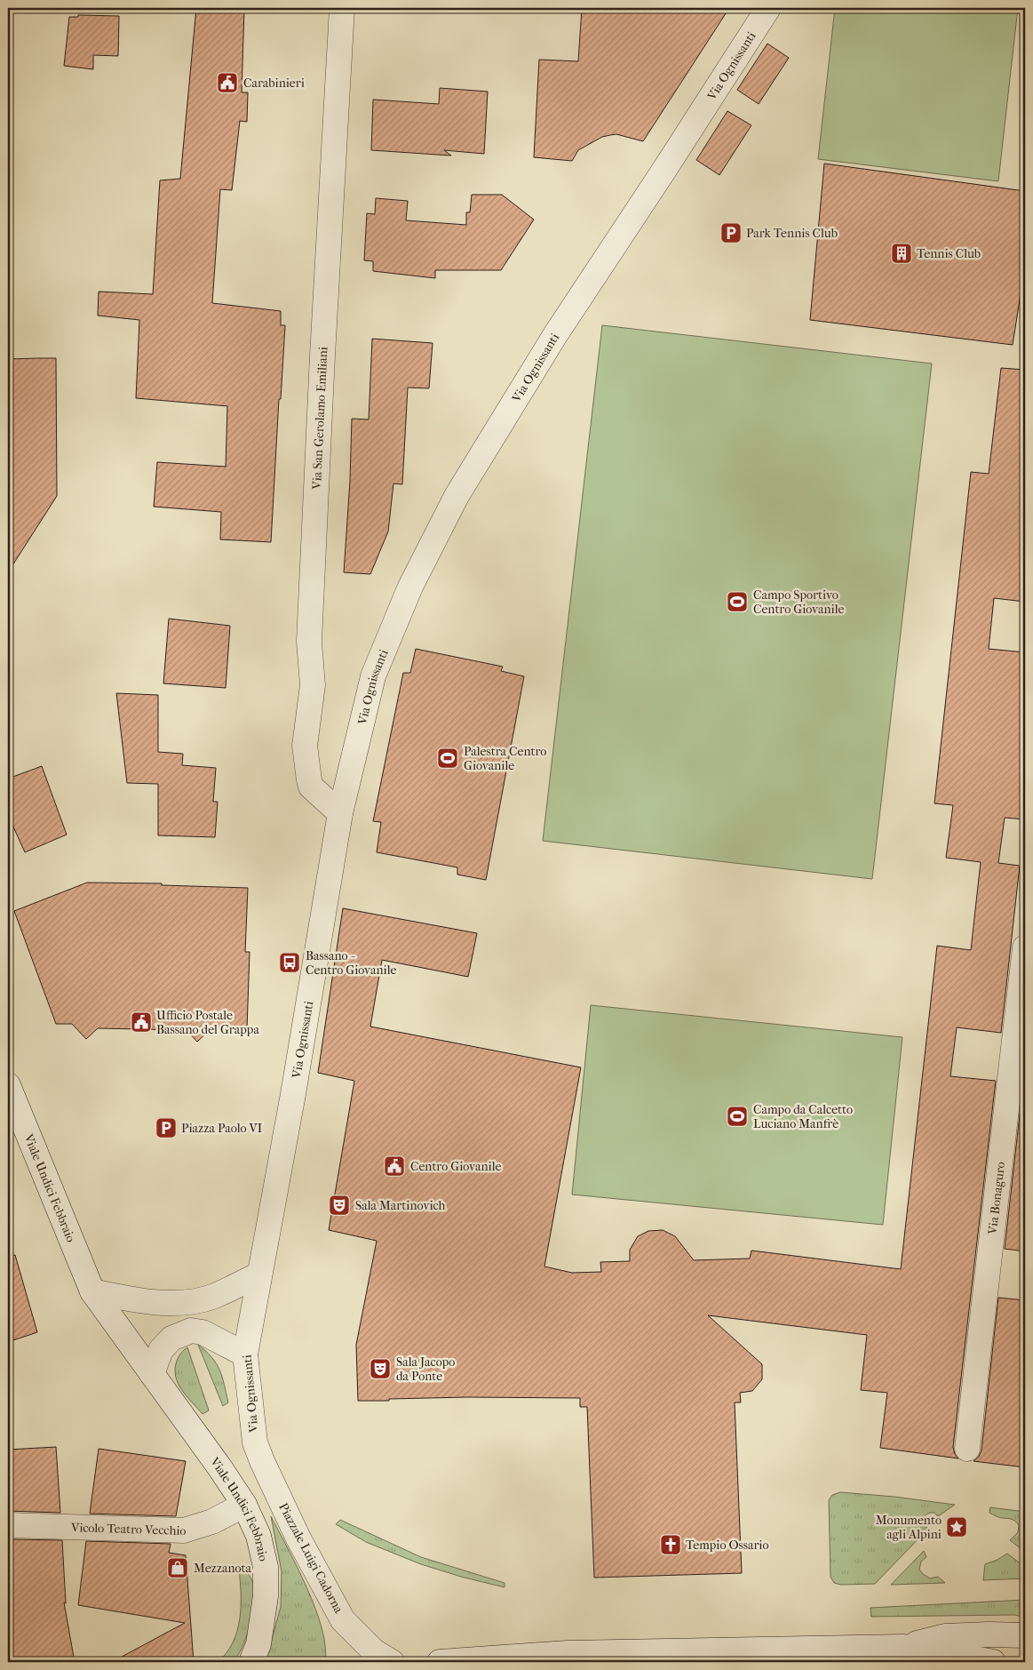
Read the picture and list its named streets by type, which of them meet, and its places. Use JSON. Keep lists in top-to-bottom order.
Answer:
{
  "streets": {
    "street": [
      "Via Ognissanti",
      "Via San Gerolamo Emiliani",
      "Viale Undici Febbraio",
      "Via Bonaguro",
      "Vicolo Teatro Vecchio",
      "Piazzale Luigi Cadorna"
    ]
  },
  "crossings": [
    ["Via Ognissanti", "Via San Gerolamo Emiliani"],
    ["Via Ognissanti", "Piazzale Luigi Cadorna"],
    ["Viale Undici Febbraio", "Vicolo Teatro Vecchio"]
  ],
  "places": {
    "public building": ["Carabinieri", "Ufficio Postale Bassano del Grappa", "Centro Giovanile"],
    "parking": ["Park Tennis Club", "Piazza Paolo VI"],
    "building": ["Tennis Club"],
    "sports": ["Campo Sportivo Centro Giovanile", "Palestra Centro Giovanile", "Campo da Calcetto Luciano Manfrè"],
    "bus stop": ["Bassano - Centro Giovanile"],
    "theatre": ["Sala Martinovich", "Sala Jacopo da Ponte"],
    "place": ["Monumento agli Alpini"],
    "church": ["Tempio Ossario"],
    "shop": ["Mezzanota"]
  }
}
